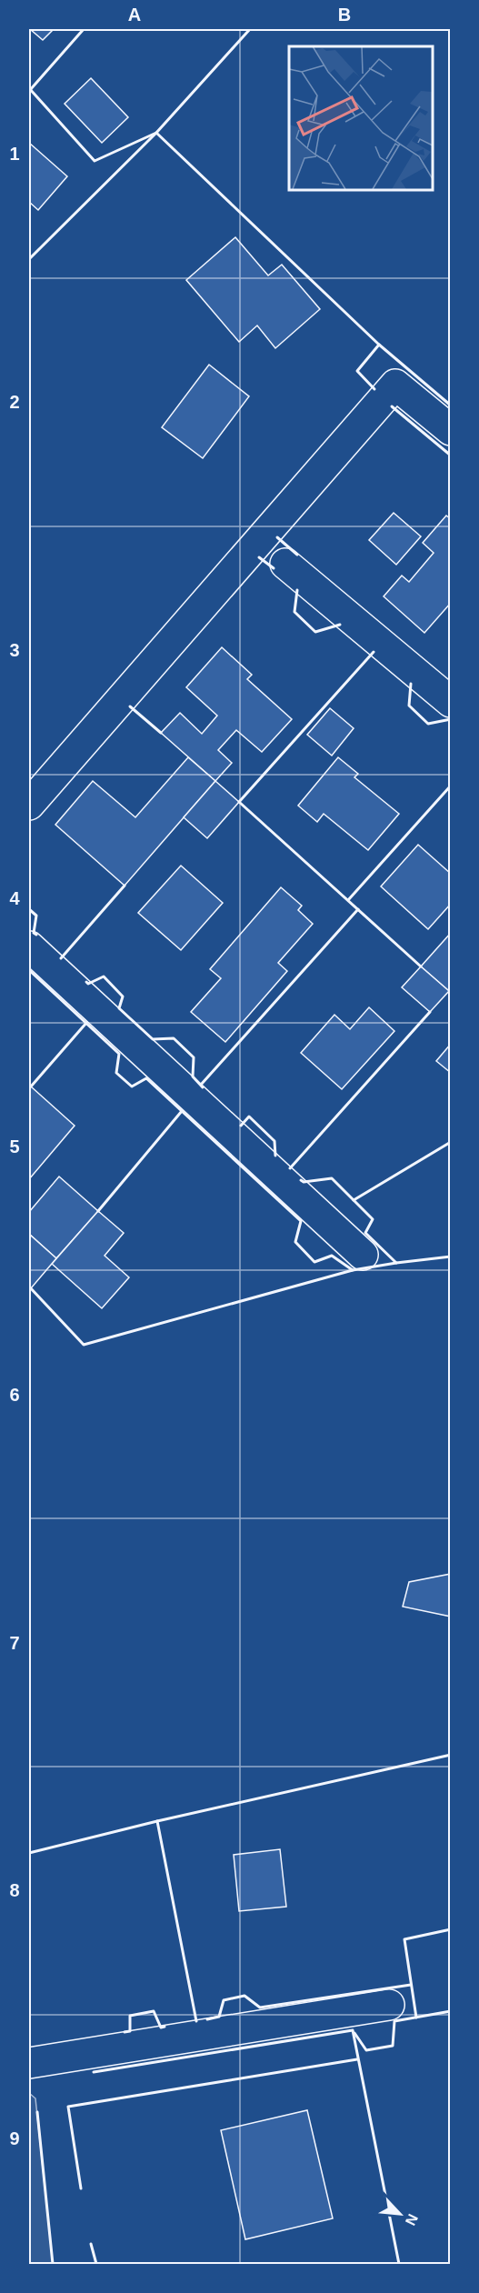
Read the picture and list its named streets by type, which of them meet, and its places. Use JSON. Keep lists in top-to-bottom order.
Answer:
{
  "north": "bottom right",
  "grid": {
    "columns": ["A", "B"],
    "rows": [
      "1",
      "2",
      "3",
      "4",
      "5",
      "6",
      "7",
      "8",
      "9"
    ]
  }
}
